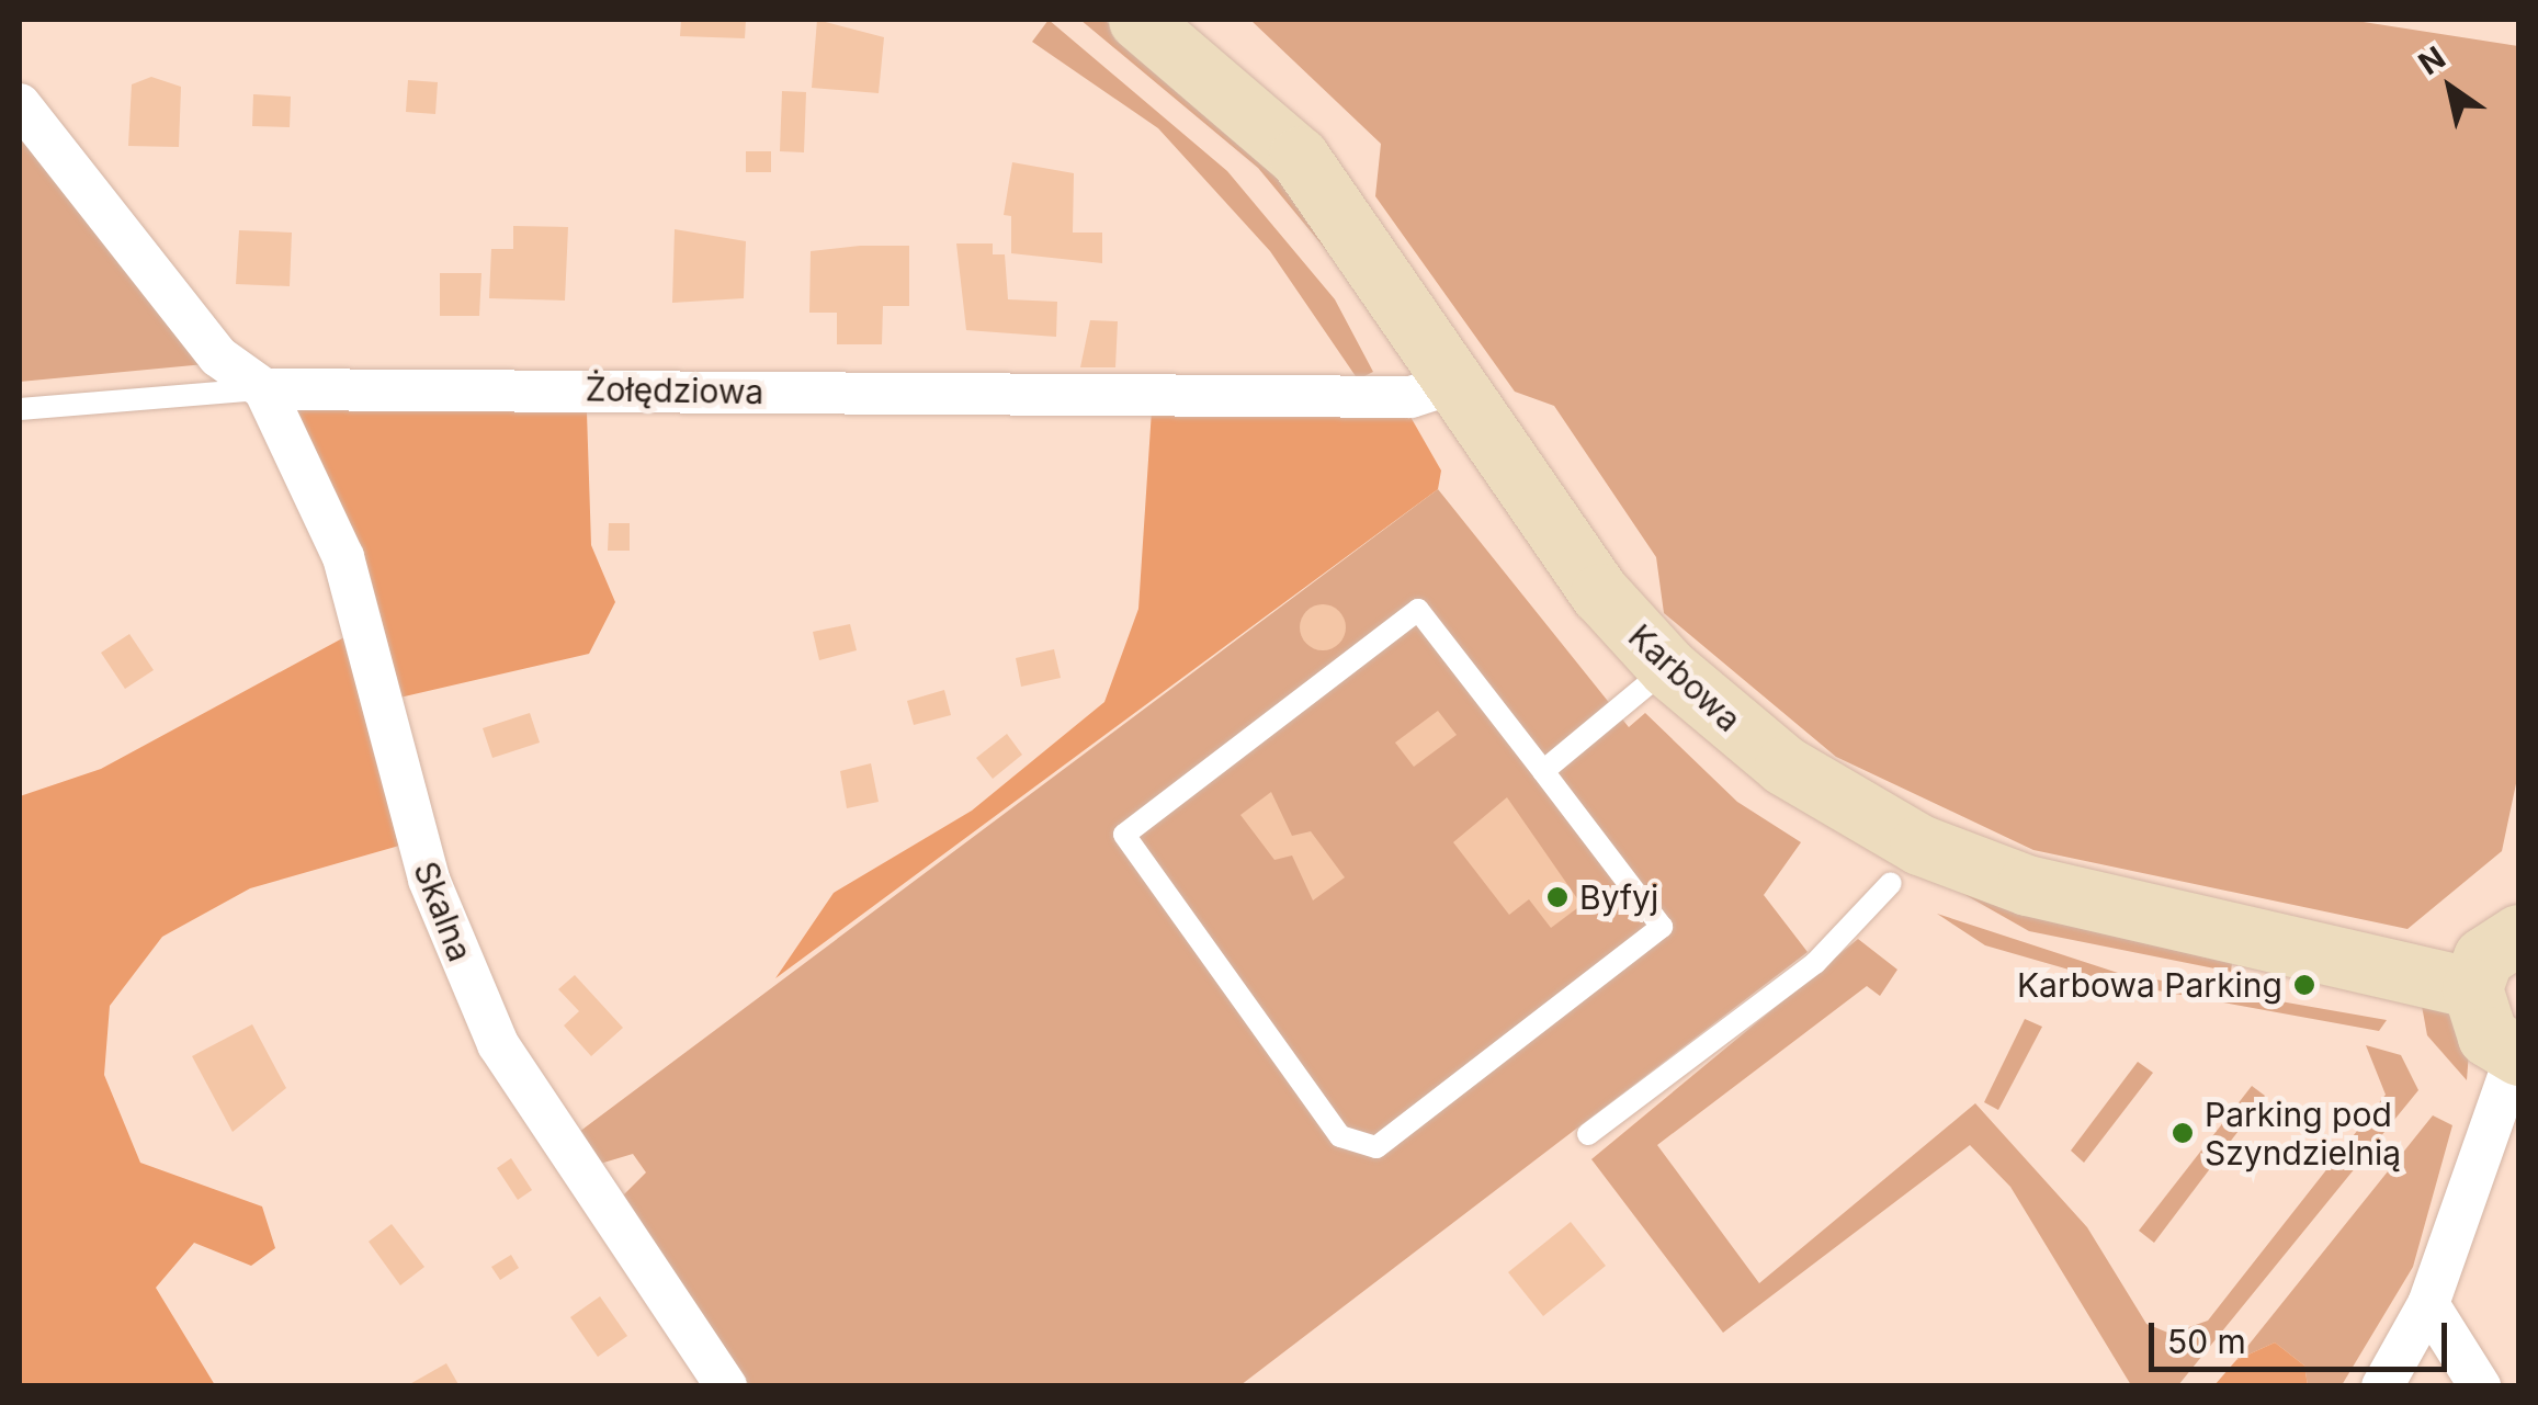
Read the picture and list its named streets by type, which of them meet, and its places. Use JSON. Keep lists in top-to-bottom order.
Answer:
{
  "streets": {
    "street": ["Żołędziowa", "Karbowa", "Skalna"]
  },
  "crossings": [
    ["Żołędziowa", "Karbowa"],
    ["Żołędziowa", "Skalna"]
  ],
  "places": ["Byfyj", "Karbowa Parking", "Parking pod Szyndzielnią"],
  "scale_bar": "50 m",
  "north": "top left"
}
